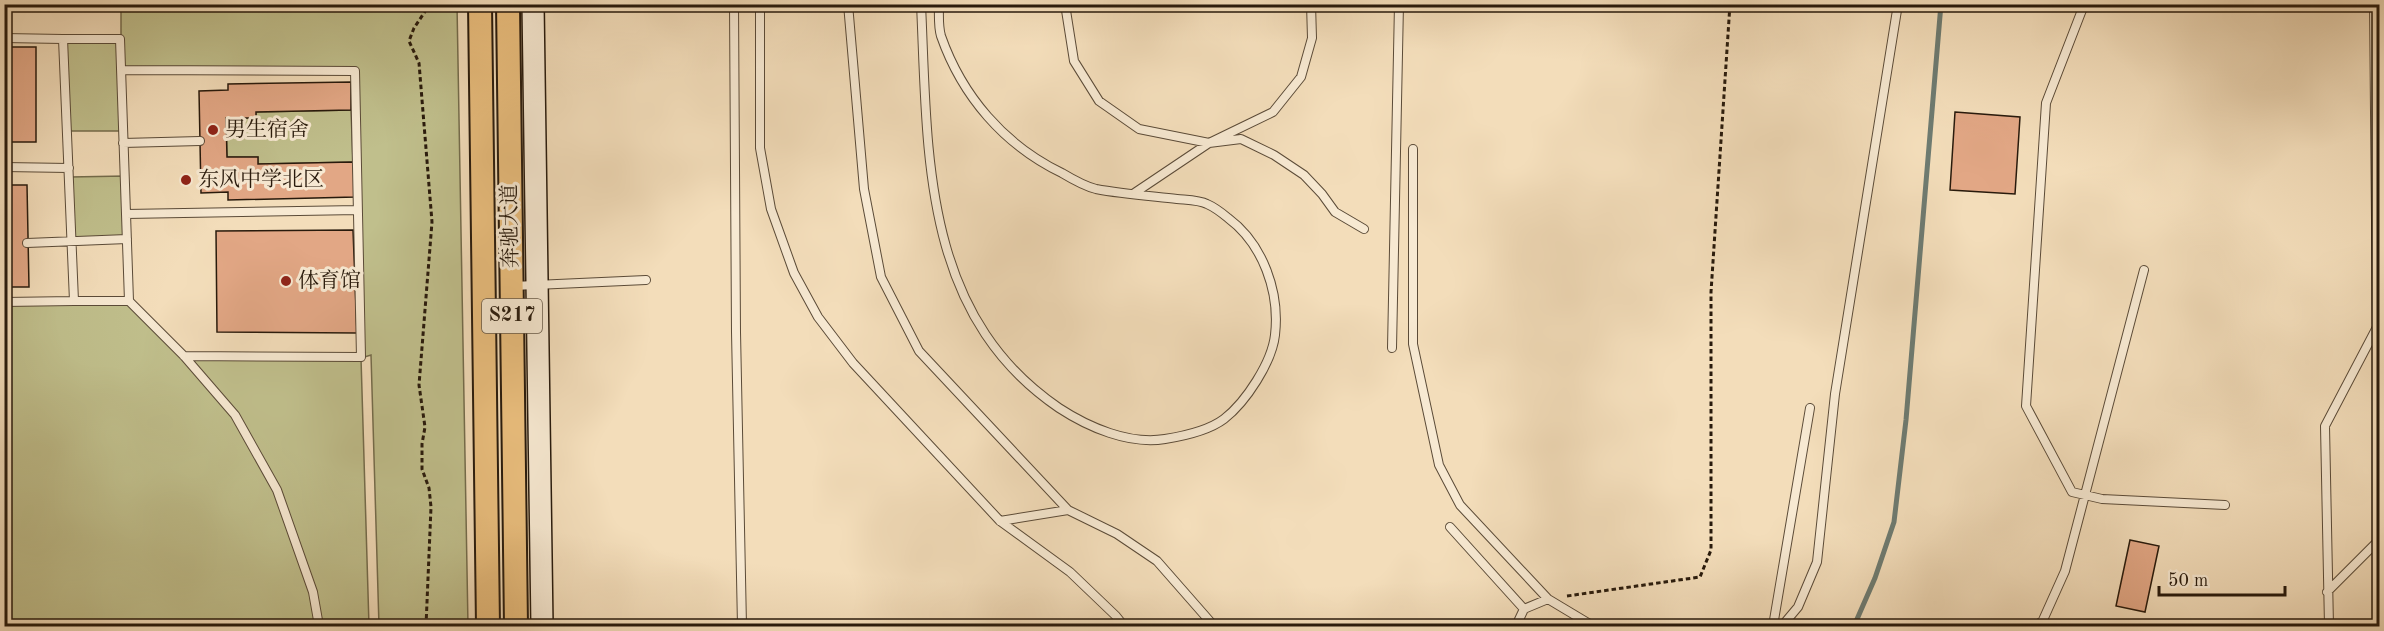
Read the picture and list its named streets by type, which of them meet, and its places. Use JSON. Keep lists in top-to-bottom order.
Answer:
{
  "streets": {
    "main road": ["奔驰大道", "S217"]
  },
  "places": ["男生宿舍", "东风中学北区", "体育馆"],
  "scale_bar": "50 m"
}
